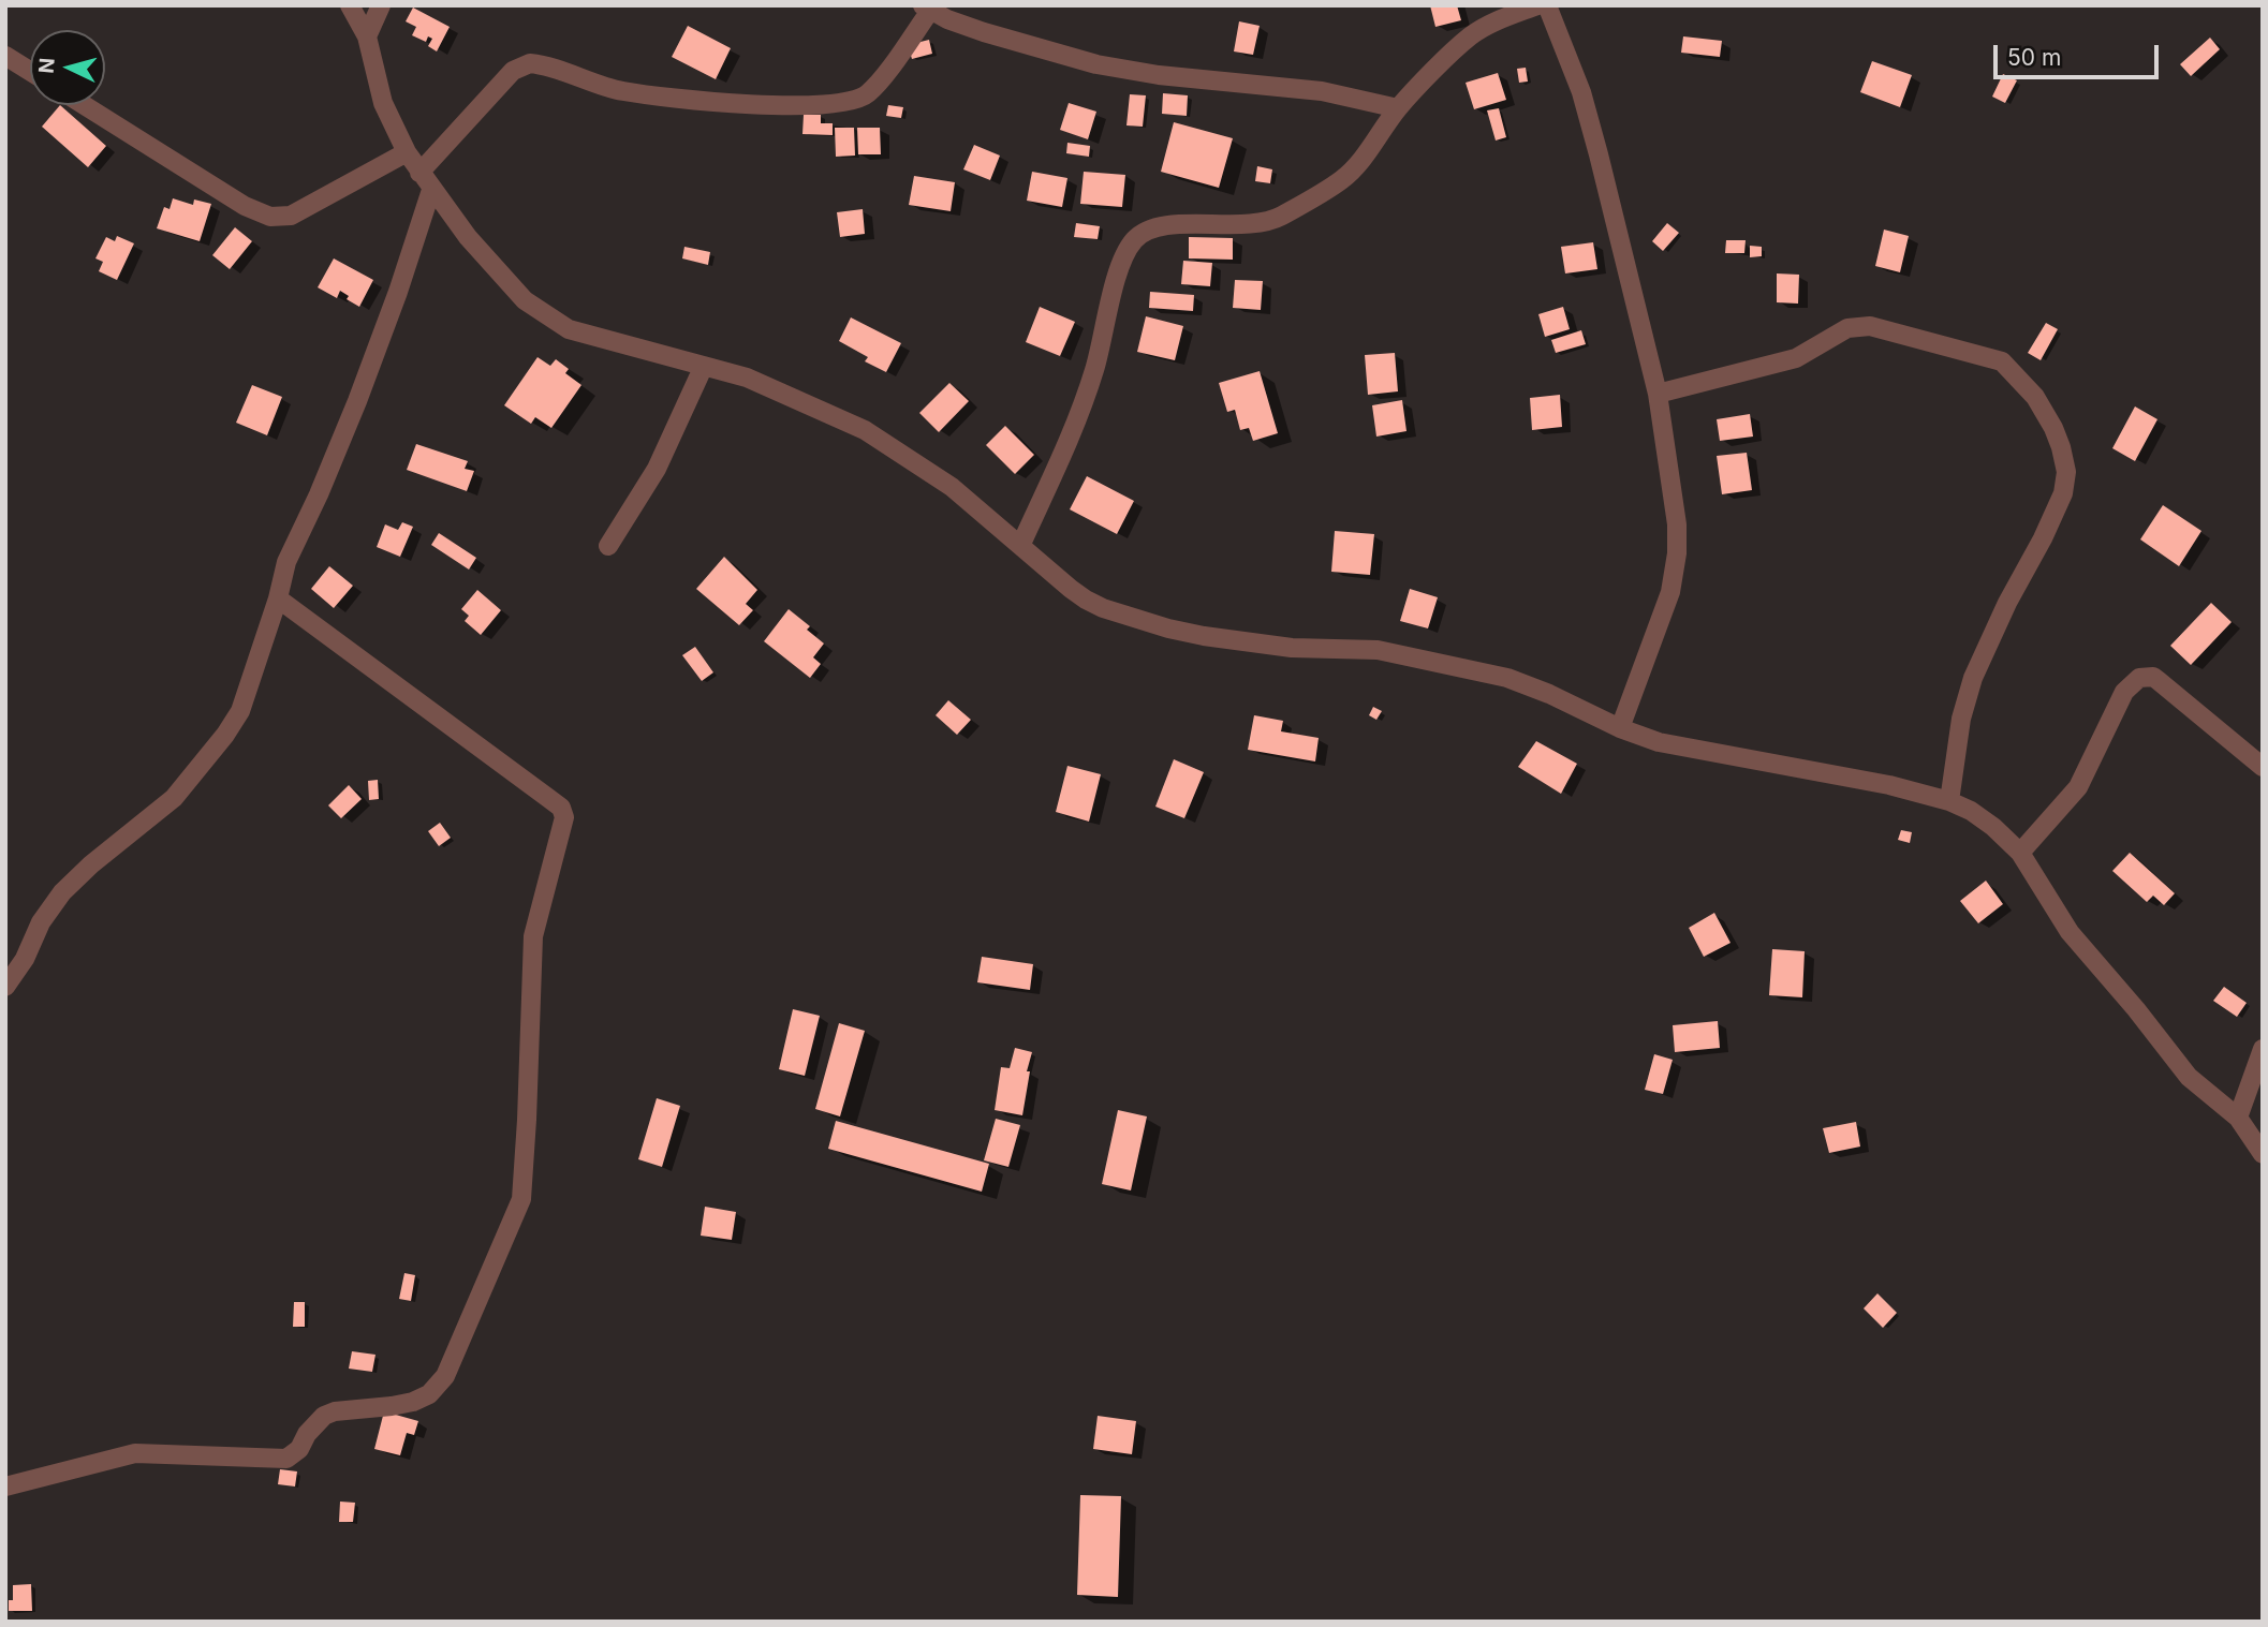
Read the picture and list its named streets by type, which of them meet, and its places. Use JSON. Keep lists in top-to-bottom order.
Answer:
{
  "scale_bar": "50 m",
  "north": "left"
}
